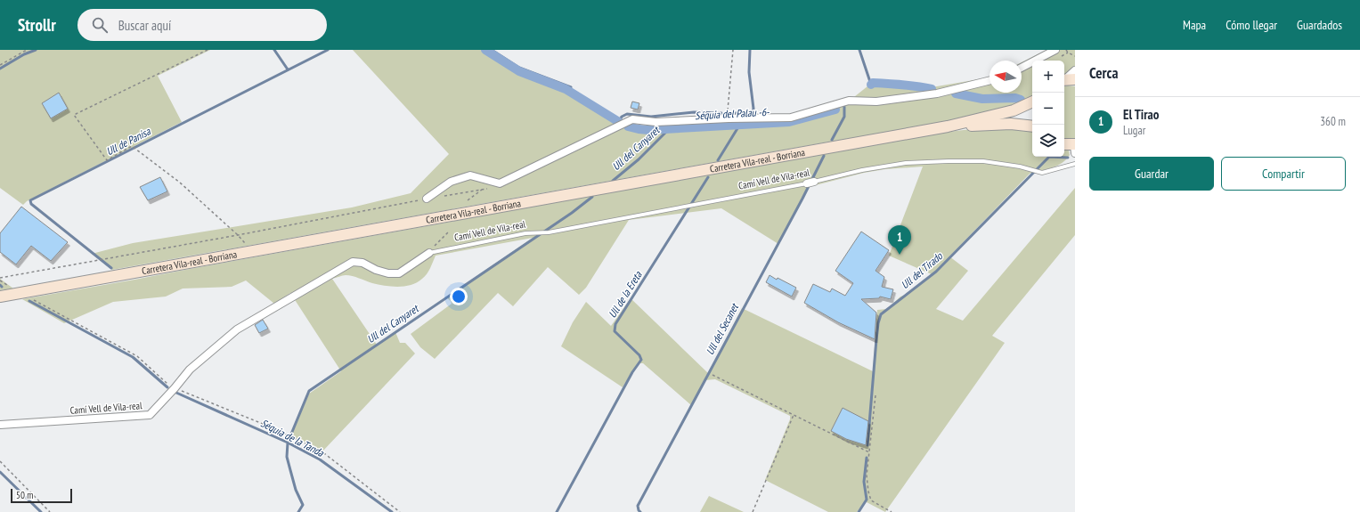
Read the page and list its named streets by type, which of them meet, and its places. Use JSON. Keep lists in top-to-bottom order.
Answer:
{
  "streets": {
    "main road": ["Carretera Vila-real - Borriana"],
    "street": ["Camí Vell de Vila-real"]
  },
  "water": [
    "Séquia del Palau -6-",
    "Ull de Panisa",
    "Ull del Canyaret",
    "Ull del Tirado",
    "Ull de la Ereta",
    "Ull del Secanet",
    "Séquia de la Tanda"
  ],
  "scale_bar": "50 m",
  "north": "left",
  "page": {
    "header": "Strollr",
    "search": "Buscar aquí",
    "nav": ["Mapa", "Cómo llegar", "Guardados"],
    "heading": "Cerca",
    "map_buttons": ["+", "−"],
    "list": [
      {
        "mark": "1",
        "name": "El Tirao",
        "note": "Lugar",
        "value": "360 m"
      }
    ],
    "buttons": ["Guardar", "Compartir"],
    "pins": "1",
    "scale": "50 m"
  }
}
